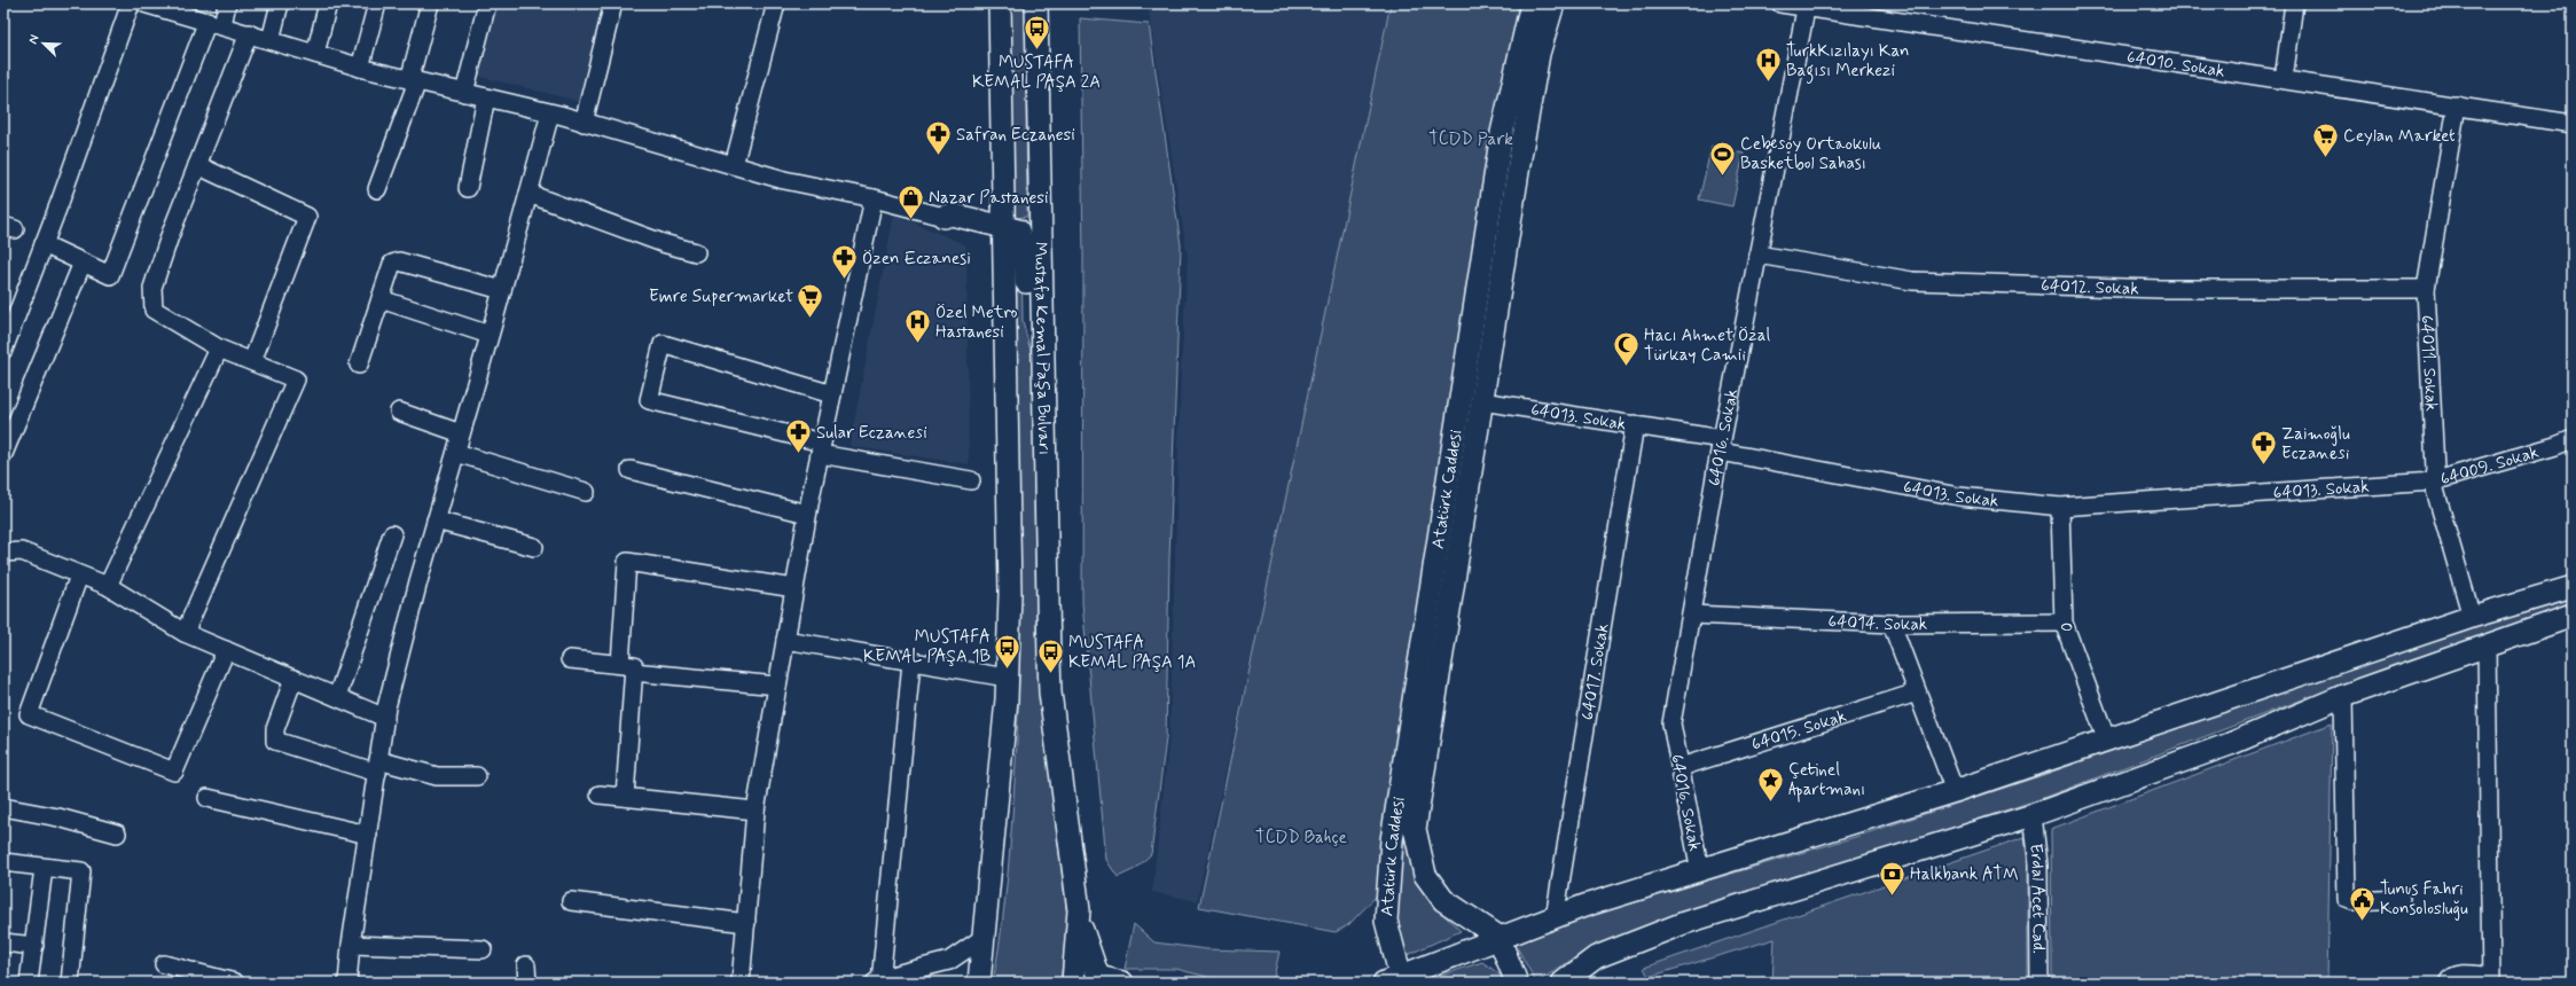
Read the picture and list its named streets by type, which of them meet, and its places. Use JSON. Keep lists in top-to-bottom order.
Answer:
{
  "streets": {
    "main road": ["Mustafa Kemal Paşa Bulvarı", "Atatürk Caddesi"],
    "street": [
      "64010. Sokak",
      "64012. Sokak",
      "64011. Sokak",
      "64013. Sokak",
      "64016. Sokak",
      "64009. Sokak",
      "64014. Sokak",
      "0",
      "64017. Sokak",
      "64015. Sokak",
      "Erdal Acet Cad."
    ]
  },
  "crossings": [
    ["64010. Sokak", "64011. Sokak"],
    ["64010. Sokak", "64016. Sokak"],
    ["64012. Sokak", "64011. Sokak"],
    ["64012. Sokak", "64016. Sokak"],
    ["64011. Sokak", "64013. Sokak"],
    ["64011. Sokak", "64009. Sokak"],
    ["64013. Sokak", "64016. Sokak"],
    ["64013. Sokak", "64009. Sokak"],
    ["64013. Sokak", "Atatürk Caddesi"],
    ["64013. Sokak", "0"],
    ["64013. Sokak", "64017. Sokak"],
    ["64016. Sokak", "64014. Sokak"],
    ["64016. Sokak", "64015. Sokak"],
    ["64014. Sokak", "0"]
  ],
  "parks": ["TCDD Park", "TCDD Bahçe"],
  "places": {
    "bus stop": ["MUSTAFA KEMAL PAŞA 2A", "MUSTAFA KEMAL PAŞA 1B", "MUSTAFA KEMAL PAŞA 1A"],
    "hospital": ["TurkKızılayı Kan Bagısı Merkezi", "Özel Metro Hastanesi"],
    "pharmacy": [
      "Safran Eczanesi",
      "Özen Eczanesi",
      "Sular Eczanesi",
      "Zaimoğlu Eczanesi"
    ],
    "supermarket": ["Ceylan Market", "Emre Supermarket"],
    "sports": ["Cebesoy Ortaokulu Basketbol Sahası"],
    "shop": ["Nazar Pastanesi"],
    "mosque": ["Hacı Ahmet Özal Türkay Camii"],
    "place": ["Çetinel Apartmanı"],
    "bank": ["Halkbank ATM"],
    "public building": ["Tunus Fahri Konsolosluğu"]
  },
  "north": "top left"
}
